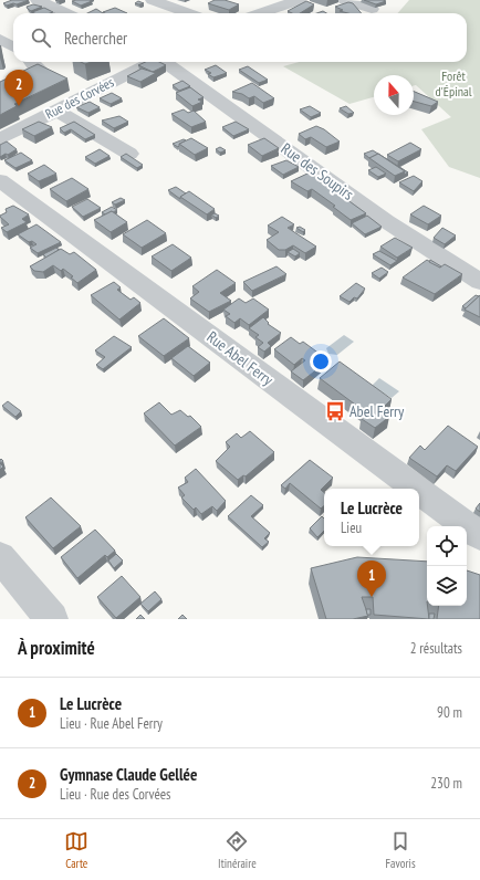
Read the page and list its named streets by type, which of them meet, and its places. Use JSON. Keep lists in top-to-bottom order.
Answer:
{
  "streets": {
    "street": ["Rue des Corvées", "Rue des Soupirs", "Rue Abel Ferry"]
  },
  "parks": ["Forêt d'Épinal"],
  "places": {
    "bus stop": ["Abel Ferry"]
  },
  "north": "top",
  "page": {
    "search": "Rechercher",
    "pins": ["2", "1"],
    "popup": ["Le Lucrèce", "Lieu"],
    "heading": ["À proximité", "2 résultats"],
    "list": [
      {
        "mark": "1",
        "name": "Le Lucrèce",
        "note": "Lieu · Rue Abel Ferry",
        "value": "90 m"
      },
      {
        "mark": "2",
        "name": "Gymnase Claude Gellée",
        "note": "Lieu · Rue des Corvées",
        "value": "230 m"
      }
    ],
    "nav": ["Carte", "Itinéraire", "Favoris"]
  }
}
